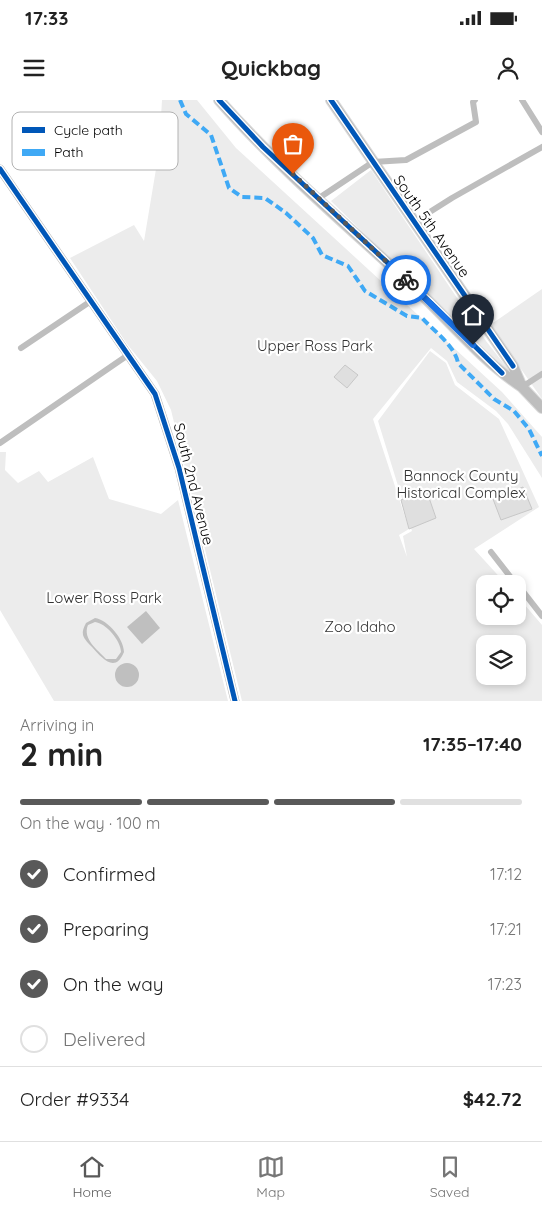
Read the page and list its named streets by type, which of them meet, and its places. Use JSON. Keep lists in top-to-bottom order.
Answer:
{
  "streets": {
    "main road": ["South 5th Avenue"],
    "street": ["South 2nd Avenue"]
  },
  "parks": [
    "Upper Ross Park",
    "Bannock County Historical Complex",
    "Lower Ross Park",
    "Zoo Idaho"
  ],
  "legend": ["Cycle path", "Path"],
  "page": {
    "status": "17:33",
    "header": "Quickbag",
    "heading": ["2 min", "Arriving in", "17:35–17:40"],
    "panel": ["Order #9334", "$42.72"],
    "bar": "On the way · 100 m",
    "list": [
      ["Confirmed", "17:12"],
      ["Preparing", "17:21"],
      ["On the way", "17:23"],
      "Delivered"
    ],
    "tabs": ["Home", "Map", "Saved"]
  }
}
